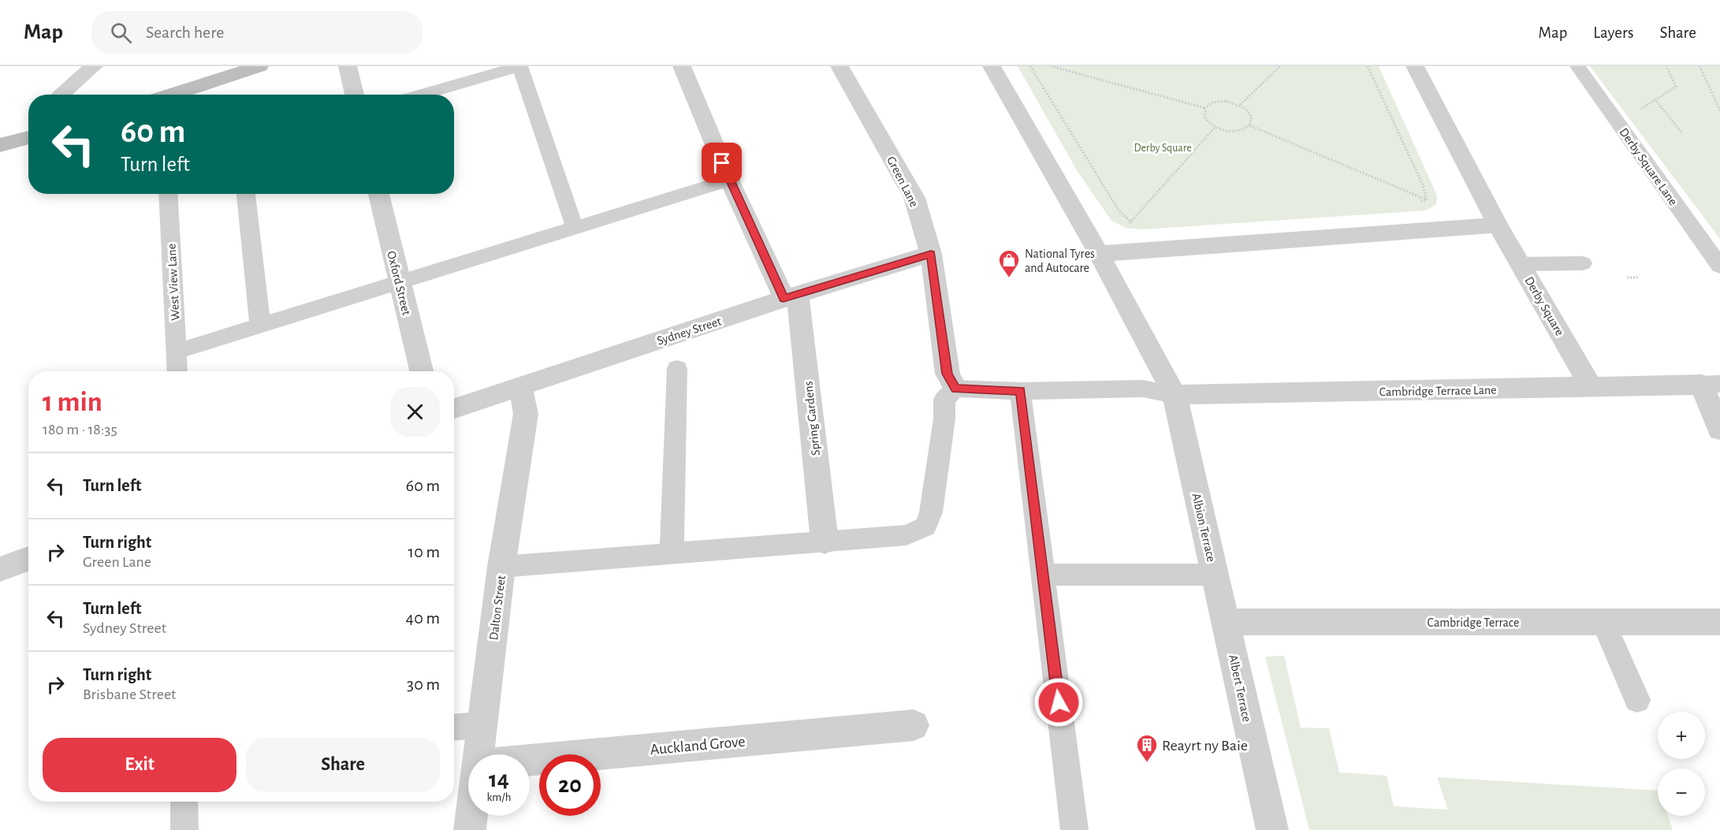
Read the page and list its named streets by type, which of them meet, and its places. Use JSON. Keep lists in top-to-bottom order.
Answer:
{
  "streets": {
    "street": [
      "Green Lane",
      "Oxford Street",
      "Derby Square",
      "Sydney Street",
      "Cambridge Terrace Lane",
      "Spring Gardens",
      "Albion Terrace",
      "Dalton Street",
      "Cambridge Terrace",
      "Albert Terrace",
      "Auckland Grove"
    ],
    "lane": ["Derby Square Lane", "West View Lane"]
  },
  "crossings": [
    ["Green Lane", "Sydney Street"],
    ["Derby Square", "Cambridge Terrace Lane"],
    ["Sydney Street", "Spring Gardens"],
    ["Sydney Street", "Dalton Street"],
    ["Cambridge Terrace Lane", "Albion Terrace"],
    ["Albion Terrace", "Albert Terrace"],
    ["Cambridge Terrace", "Albert Terrace"]
  ],
  "parks": ["Derby Square"],
  "places": {
    "shop": ["National Tyres and Autocare"],
    "building": ["Reayrt ny Baie"]
  },
  "page": {
    "header": "Map",
    "search": "Search here",
    "nav": ["Map", "Layers", "Share"],
    "turn": ["60 m", "Turn left"],
    "heading": ["1 min", "180 m · 18:35"],
    "list": [
      {
        "name": "Turn left",
        "value": "60 m"
      },
      {
        "name": "Turn right",
        "note": "Green Lane",
        "value": "10 m"
      },
      {
        "name": "Turn left",
        "note": "Sydney Street",
        "value": "40 m"
      },
      {
        "name": "Turn right",
        "note": "Brisbane Street",
        "value": "30 m"
      }
    ],
    "map_buttons": ["+", "−"],
    "buttons": ["Exit", "Share"],
    "speed": "14 km/h",
    "limit": "20"
  }
}
